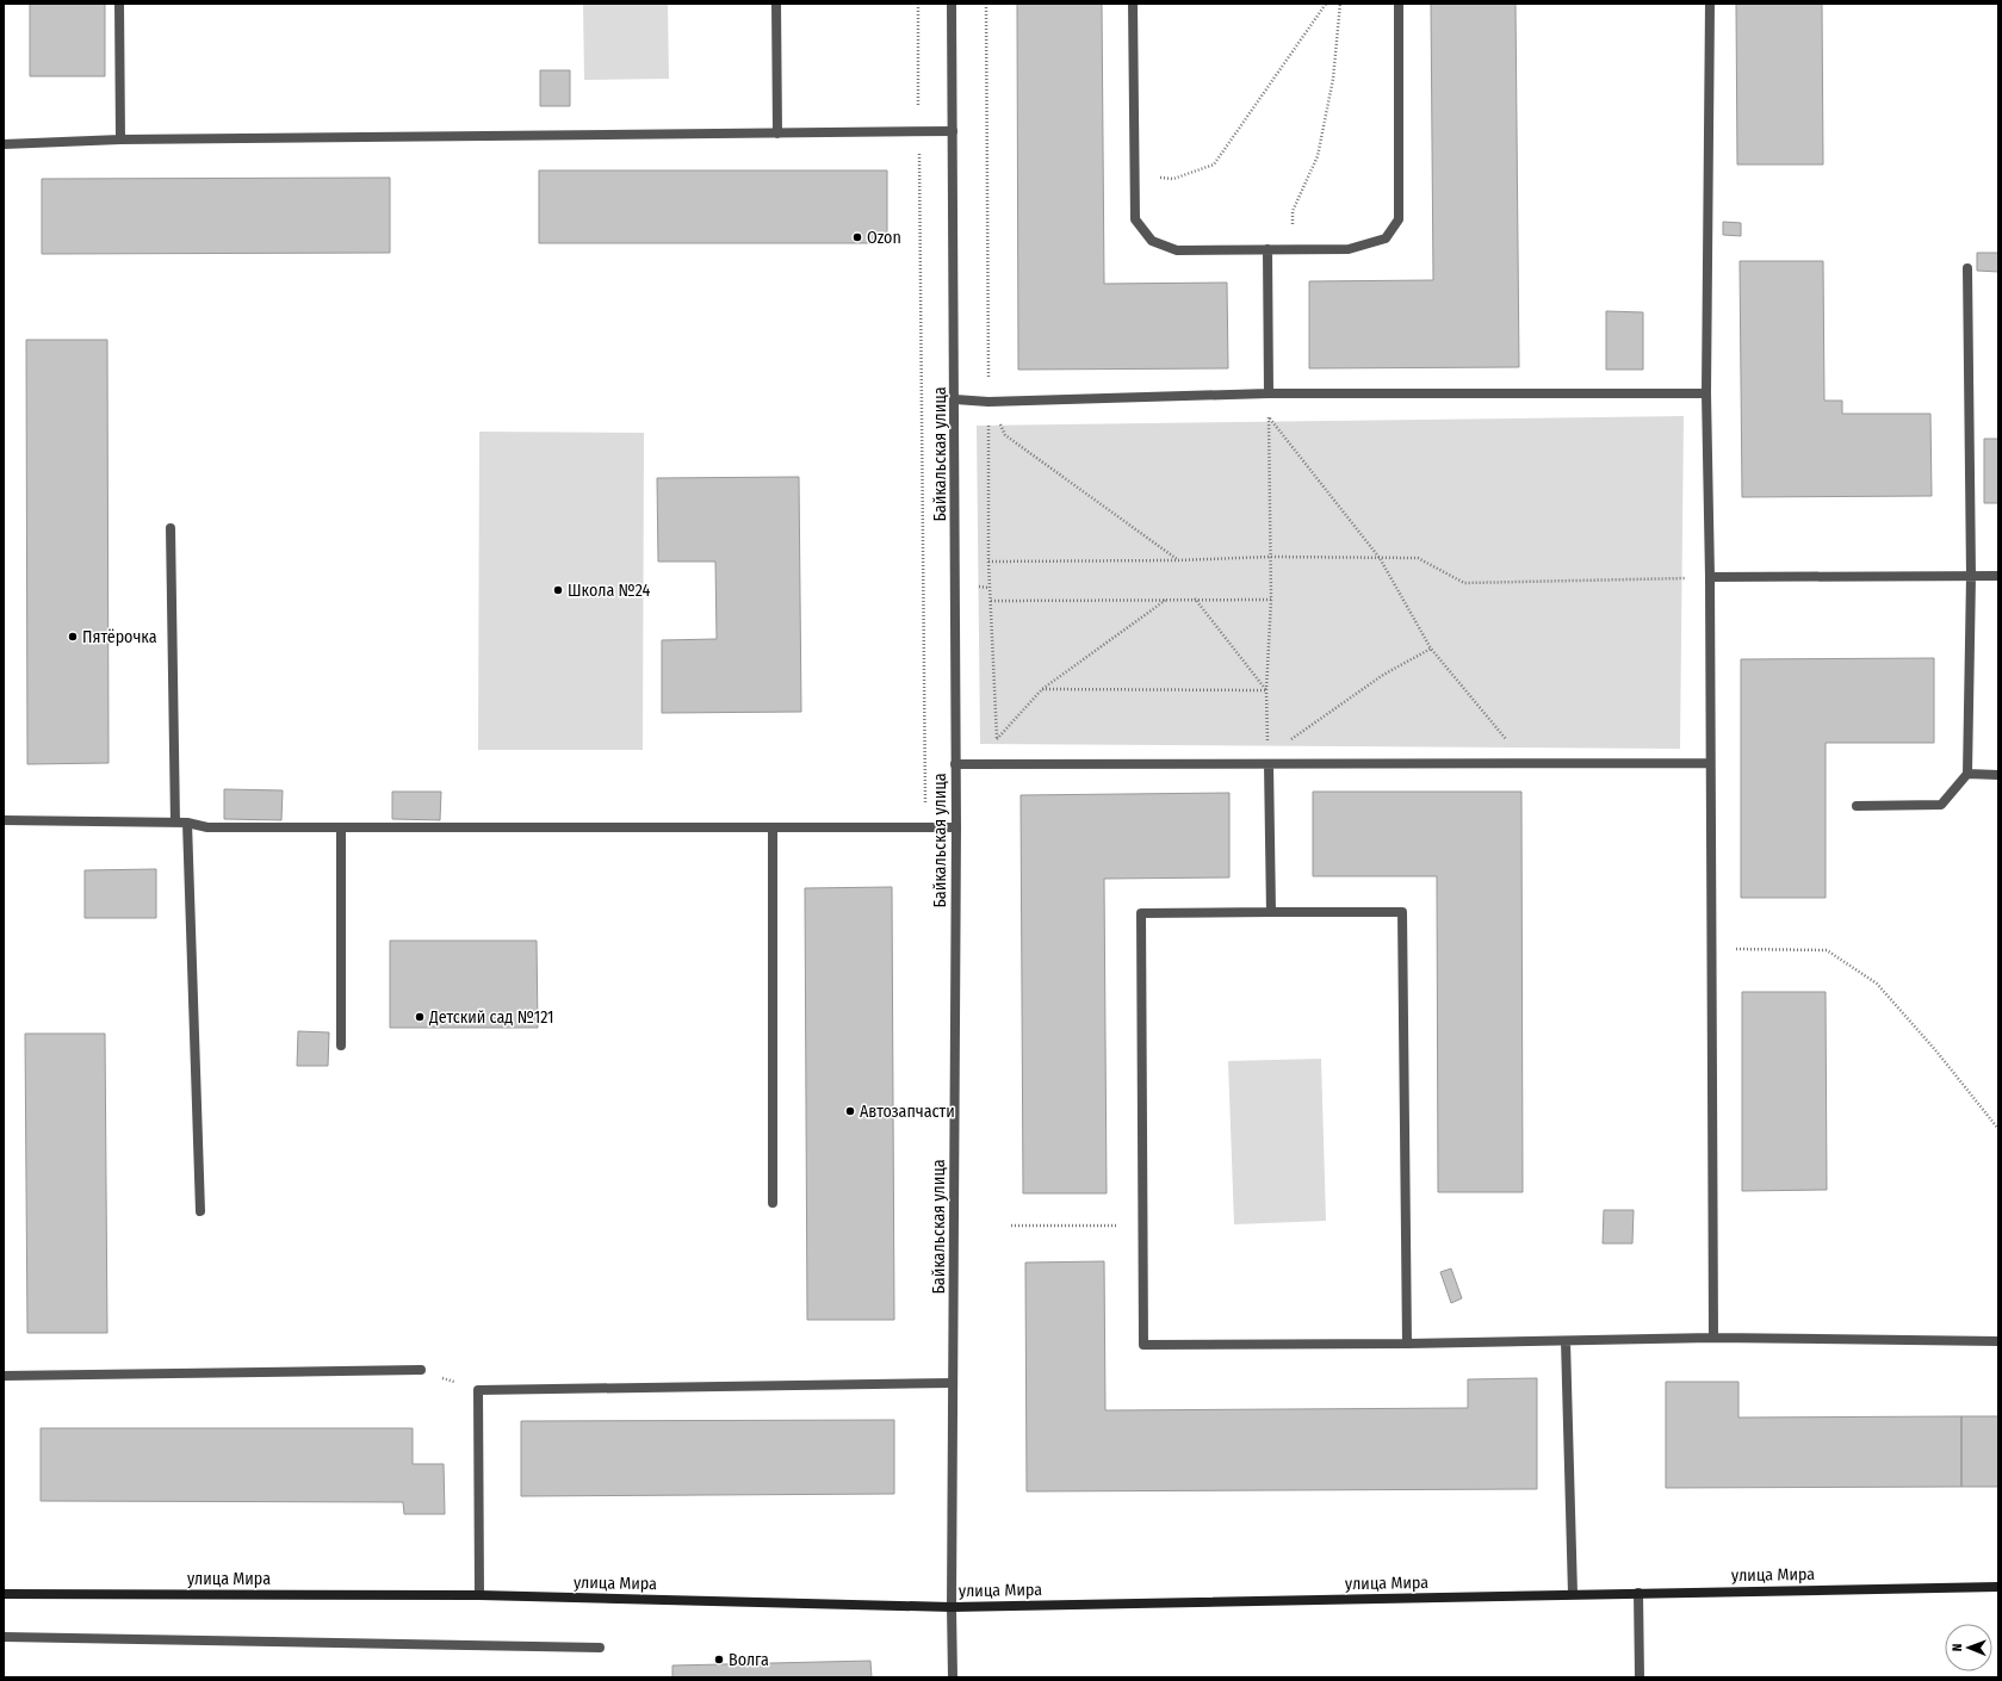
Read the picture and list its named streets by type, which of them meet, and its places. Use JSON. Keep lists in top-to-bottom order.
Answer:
{
  "streets": {
    "main road": ["улица Мира"],
    "street": ["Байкальская улица"]
  },
  "crossings": [
    ["Байкальская улица", "улица Мира"]
  ],
  "places": [
    "Ozon",
    "Школа №24",
    "Пятёрочка",
    "Детский сад №121",
    "Автозапчасти",
    "Волга"
  ],
  "north": "left"
}
